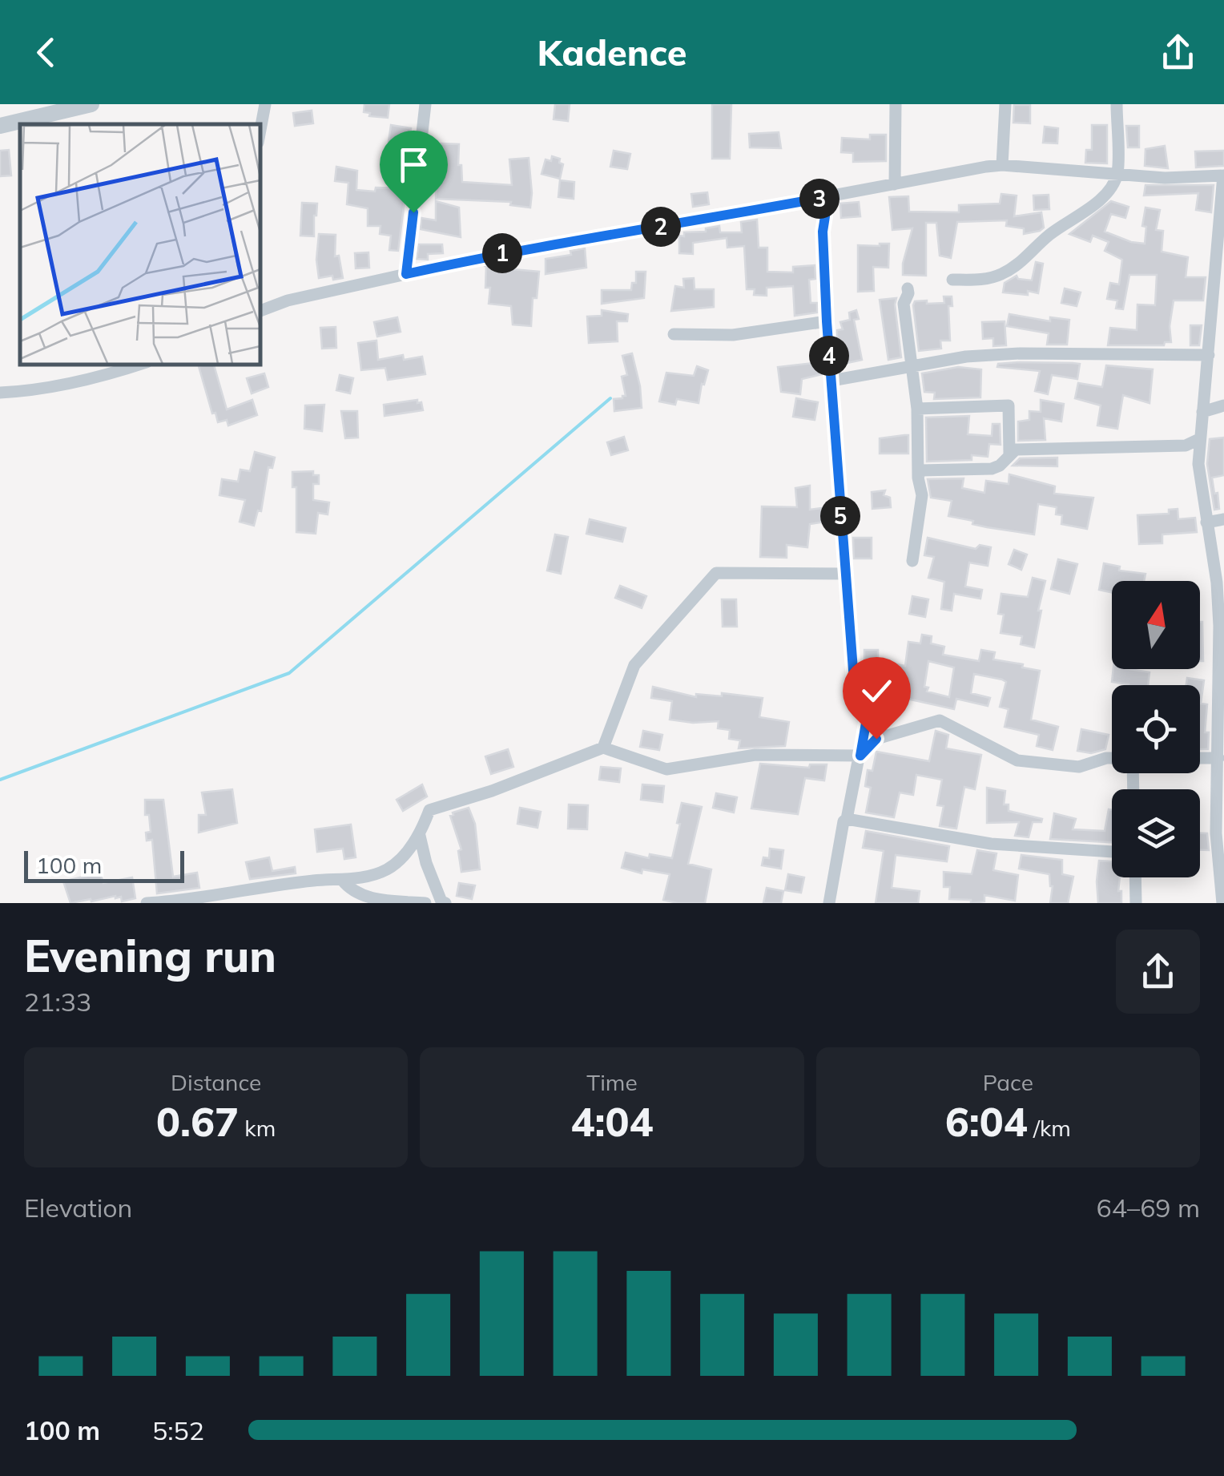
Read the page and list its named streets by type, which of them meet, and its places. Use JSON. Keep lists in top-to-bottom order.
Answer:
{
  "scale_bar": "100 m",
  "north": "top",
  "page": {
    "header": "Kadence",
    "pins": [
      "3",
      "2",
      "1",
      "4",
      "5"
    ],
    "scale": "100 m",
    "heading": ["Evening run", "21:33"],
    "stats": [
      ["Distance", "0.67 km"],
      ["Time", "4:04"],
      ["Pace", "6:04 /km"]
    ],
    "chart": ["Elevation", "64–69 m"],
    "list": [
      {
        "name": "100 m",
        "note": "5:52"
      }
    ]
  }
}
